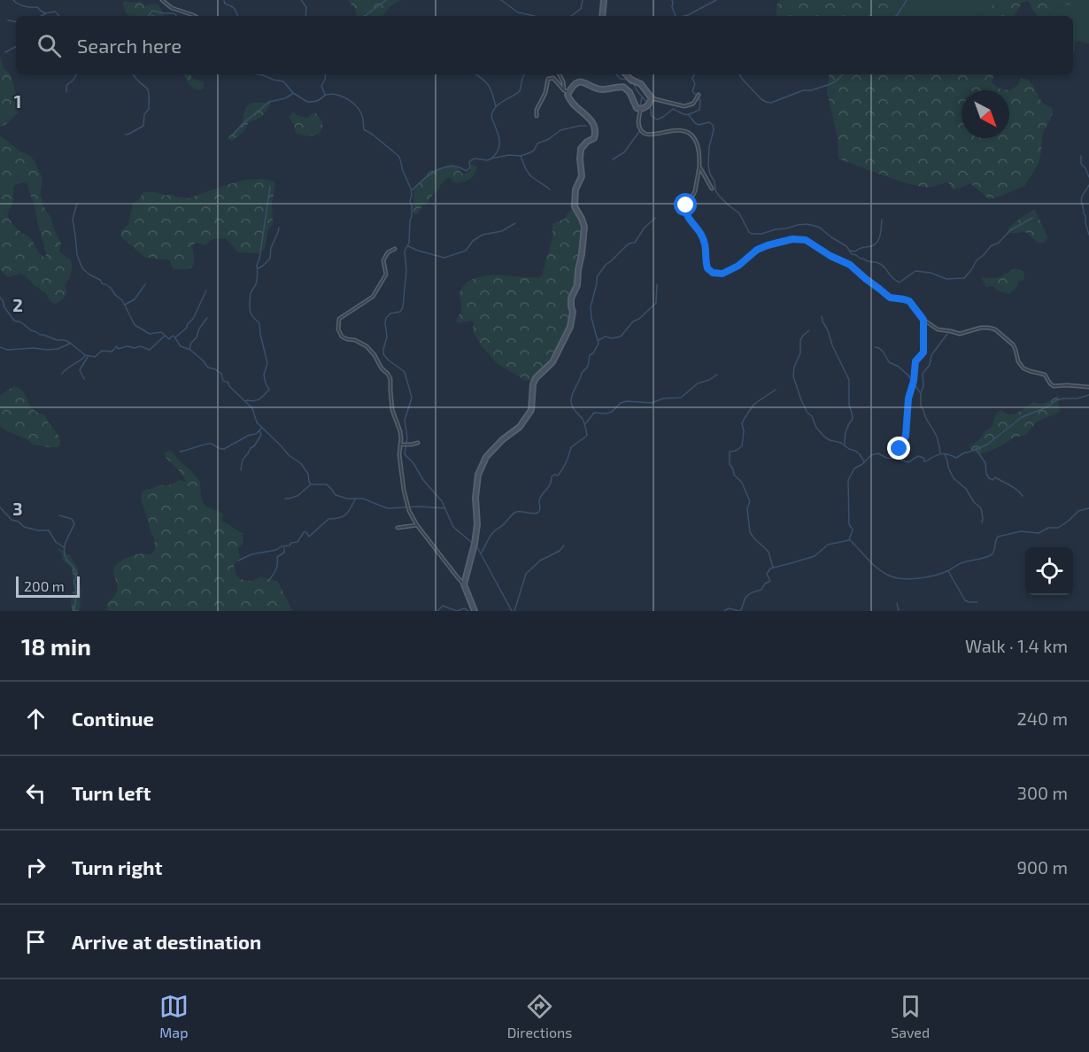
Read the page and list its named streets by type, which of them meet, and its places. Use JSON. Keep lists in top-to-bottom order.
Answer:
{
  "scale_bar": "200 m",
  "north": "bottom right",
  "page": {
    "search": "Search here",
    "scale": "200 m",
    "heading": ["18 min", "Walk · 1.4 km"],
    "list": [
      ["Continue", "240 m"],
      ["Turn left", "300 m"],
      ["Turn right", "900 m"],
      "Arrive at destination"
    ],
    "nav": ["Map", "Directions", "Saved"]
  },
  "grid": {
    "rows": ["1", "2", "3"]
  }
}
